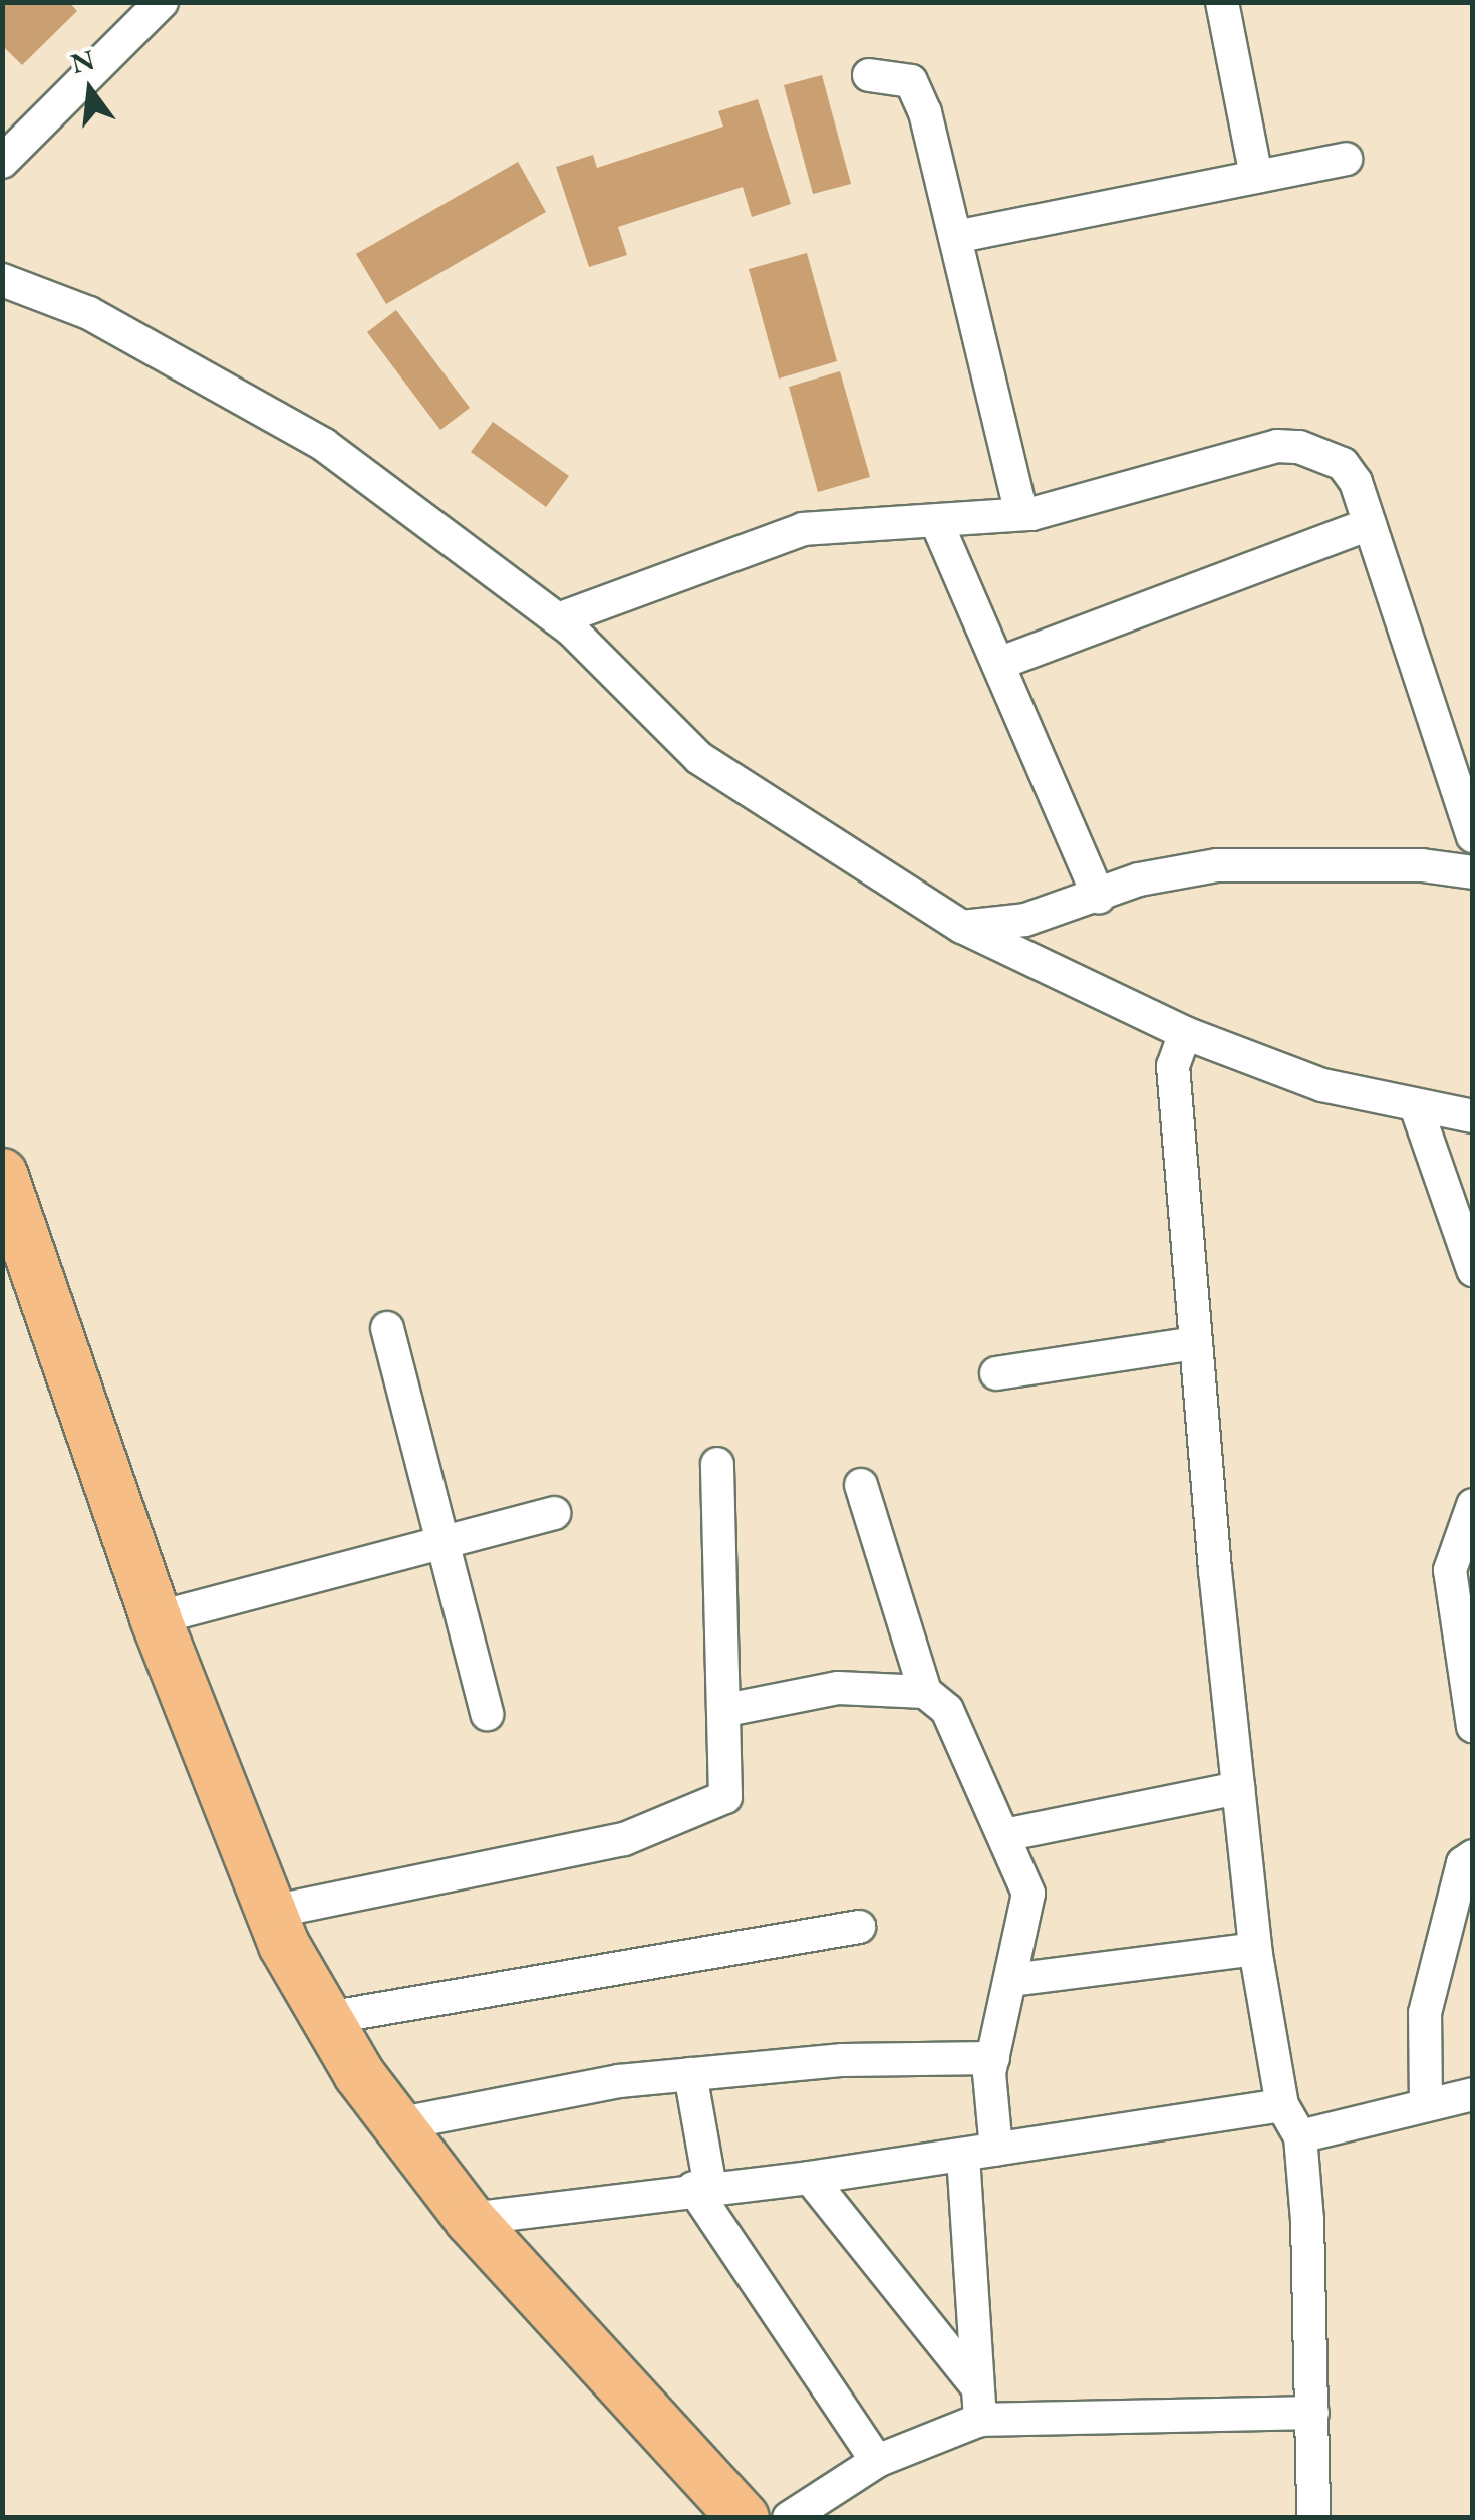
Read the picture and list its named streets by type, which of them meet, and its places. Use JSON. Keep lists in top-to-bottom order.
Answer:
{
  "north": "top"
}
